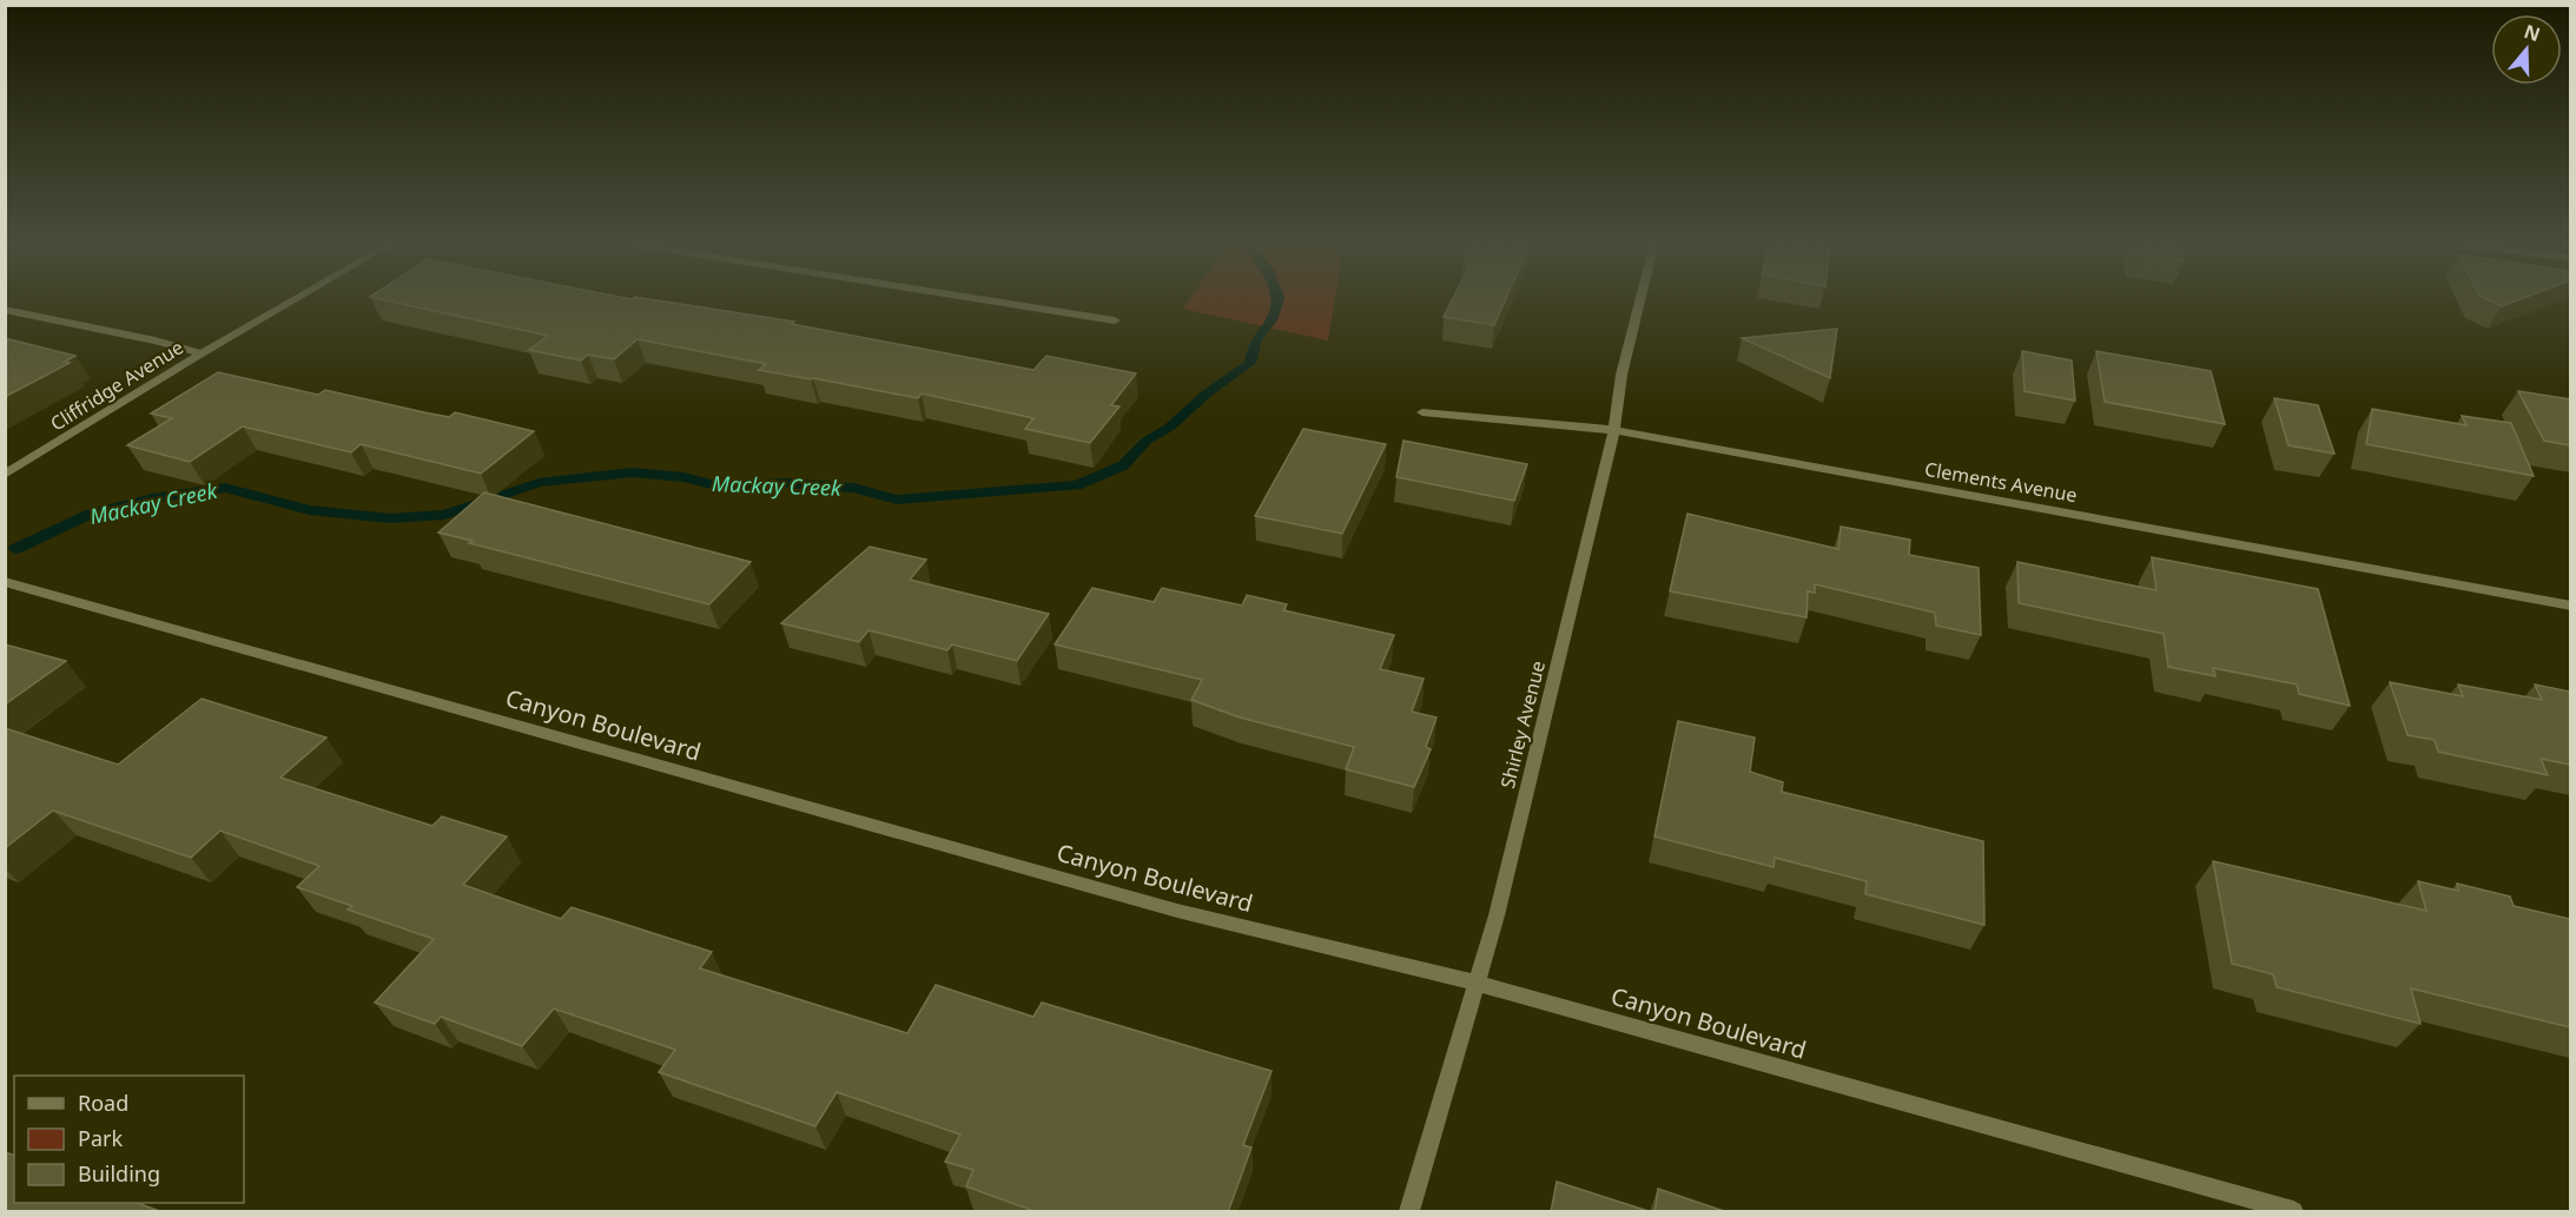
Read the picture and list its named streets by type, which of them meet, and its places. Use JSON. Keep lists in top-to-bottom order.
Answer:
{
  "streets": {
    "street": [
      "Cliffridge Avenue",
      "Clements Avenue",
      "Canyon Boulevard",
      "Shirley Avenue"
    ]
  },
  "crossings": [
    ["Clements Avenue", "Shirley Avenue"],
    ["Canyon Boulevard", "Shirley Avenue"]
  ],
  "water": ["Mackay Creek"],
  "legend": ["Road", "Park", "Building"],
  "north": "top"
}
